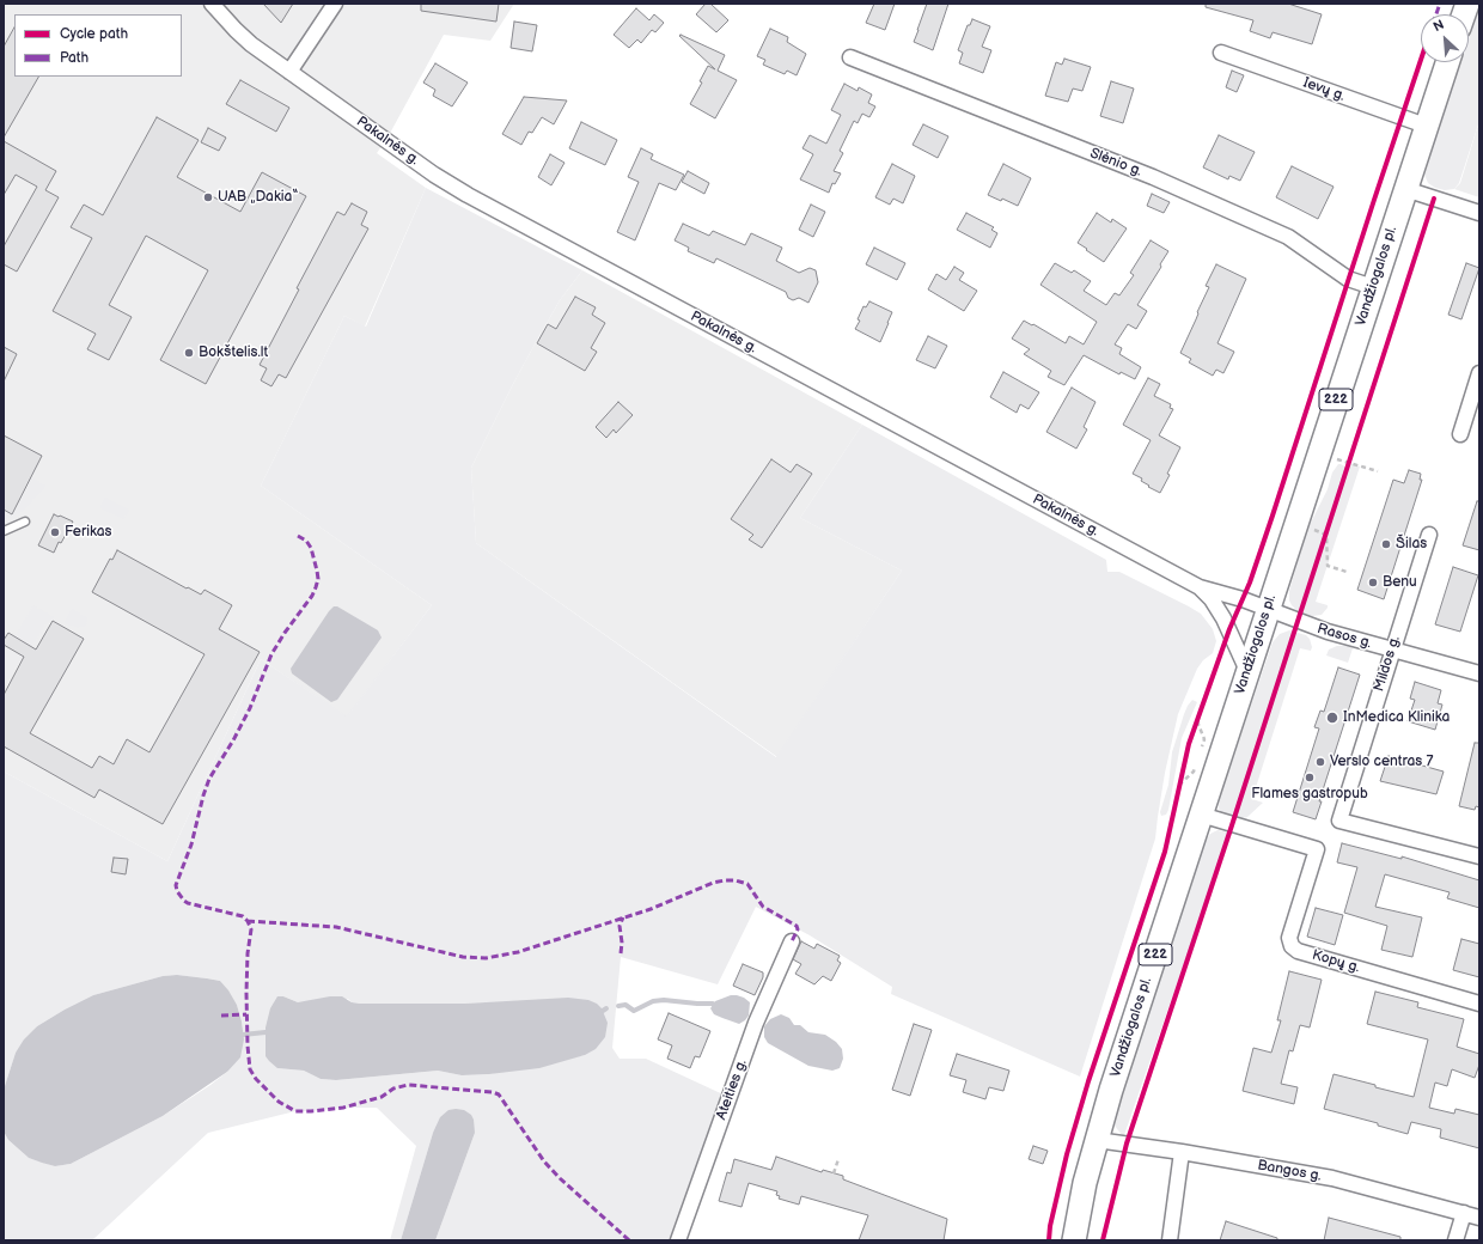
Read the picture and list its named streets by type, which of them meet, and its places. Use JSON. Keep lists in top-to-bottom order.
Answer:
{
  "streets": {
    "main road": ["Vandžiogalos pl.", "222"],
    "street": [
      "Ievų g.",
      "Pakalnės g.",
      "Slėnio g.",
      "Rasos g.",
      "Mildos g.",
      "Kopų g.",
      "Ateities g.",
      "Bangos g."
    ]
  },
  "crossings": [
    ["Ievų g.", "Vandžiogalos pl."],
    ["Pakalnės g.", "Vandžiogalos pl."],
    ["Pakalnės g.", "Rasos g."],
    ["Slėnio g.", "Vandžiogalos pl."],
    ["Vandžiogalos pl.", "Rasos g."],
    ["Vandžiogalos pl.", "Kopų g."],
    ["Vandžiogalos pl.", "Bangos g."],
    ["Rasos g.", "Mildos g."]
  ],
  "places": [
    "UAB „Dakia“",
    "Bokštelis.lt",
    "Ferikas",
    "Šilas",
    "Benu",
    "InMedica Klinika",
    "Verslo centras 7",
    "Flames gastropub"
  ],
  "legend": ["Cycle path", "Path"],
  "north": "top left"
}
